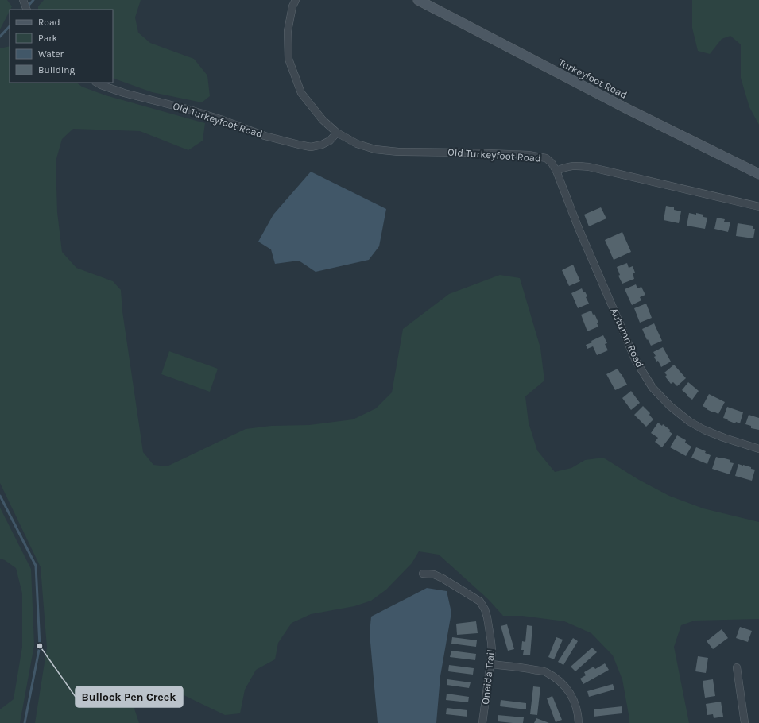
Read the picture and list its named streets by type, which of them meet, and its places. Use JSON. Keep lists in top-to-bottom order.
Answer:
{
  "streets": {
    "main road": ["Turkeyfoot Road"],
    "street": ["Old Turkeyfoot Road", "Autumn Road", "Oneida Trail"]
  },
  "crossings": [
    ["Old Turkeyfoot Road", "Autumn Road"]
  ],
  "places": ["Bullock Pen Creek"],
  "legend": [
    "Road",
    "Park",
    "Water",
    "Building"
  ]
}
